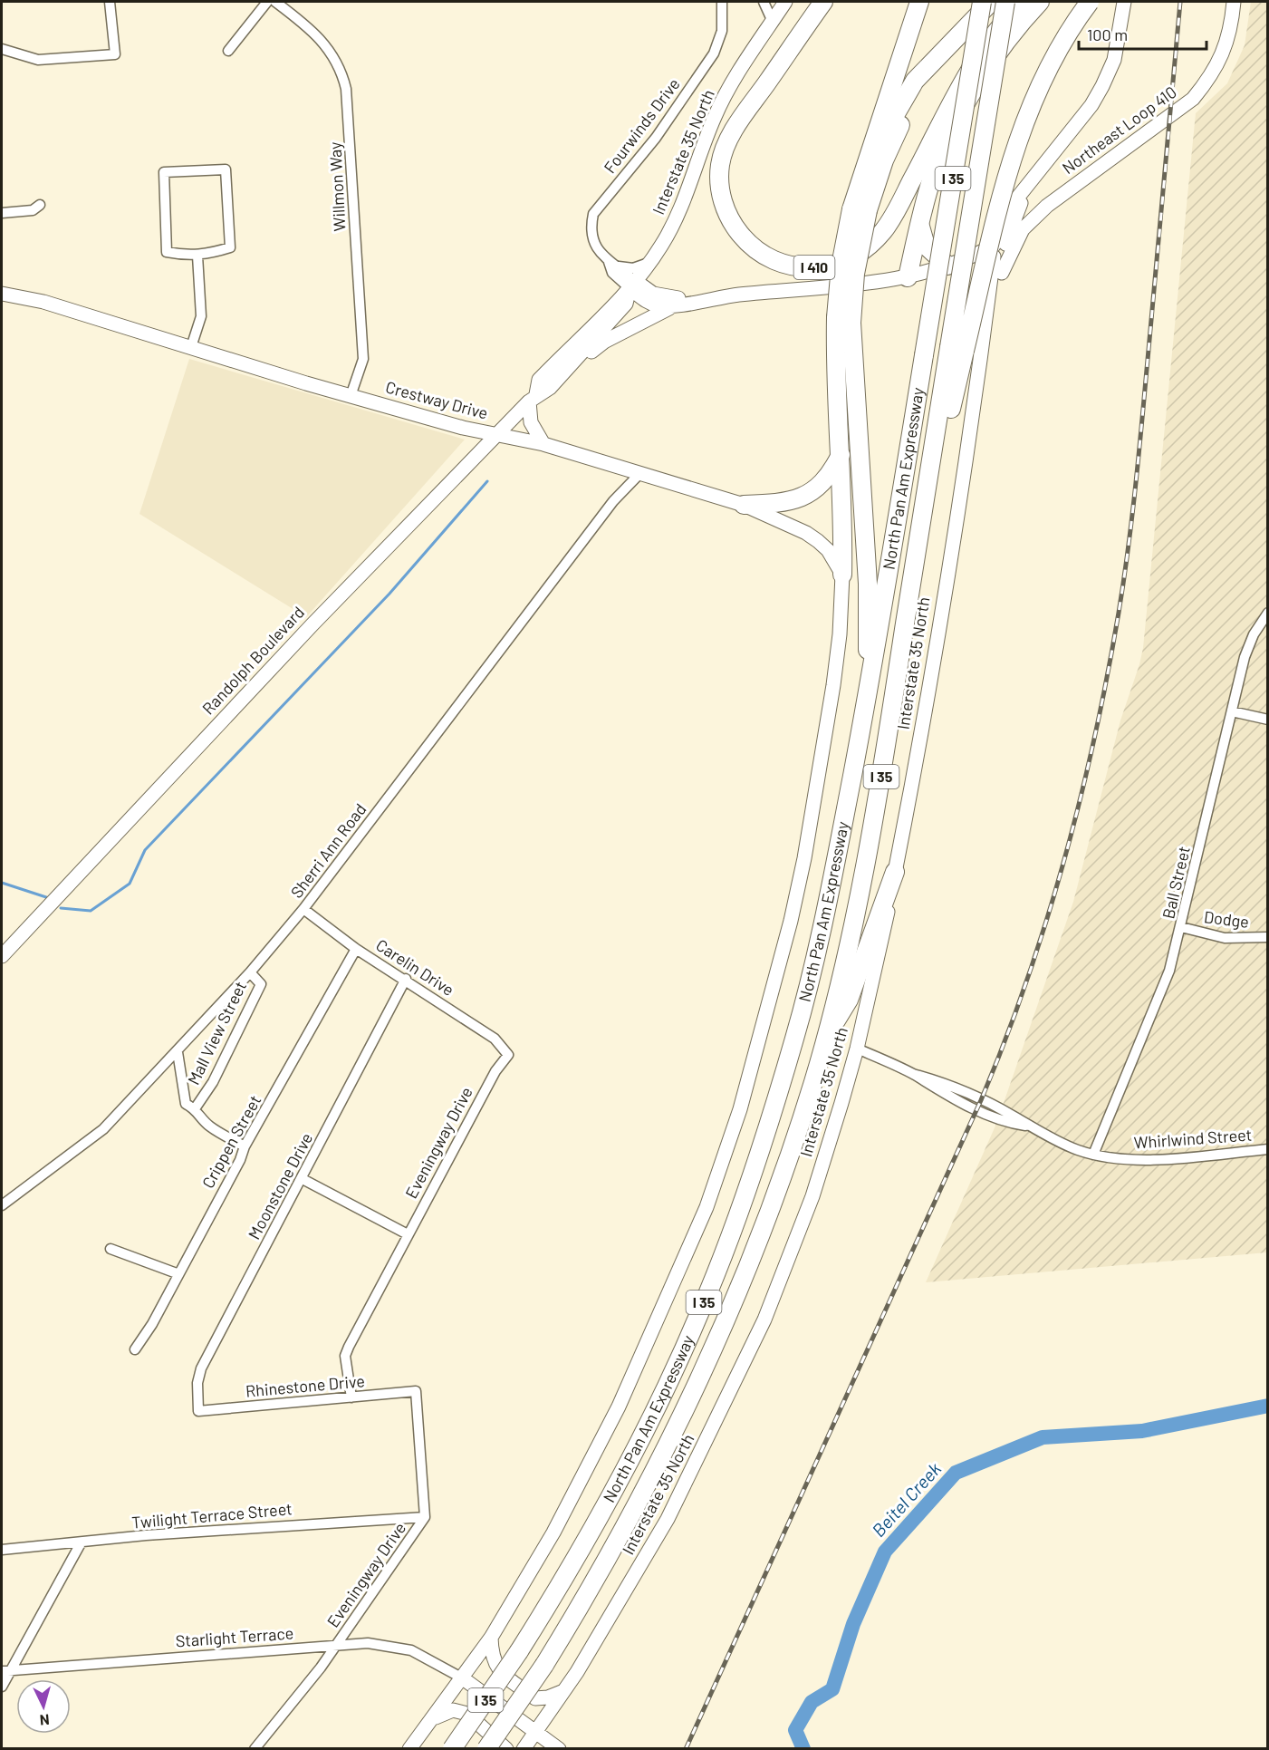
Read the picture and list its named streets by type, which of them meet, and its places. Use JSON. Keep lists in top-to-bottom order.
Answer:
{
  "streets": {
    "highway": ["I 35", "I 410", "North Pan Am Expressway"],
    "main road": [
      "Northeast Loop 410",
      "Interstate 35 North",
      "Crestway Drive",
      "Randolph Boulevard"
    ],
    "street": [
      "Fourwinds Drive",
      "Willmon Way",
      "Sherri Ann Road",
      "Ball Street",
      "Dodge",
      "Carelin Drive",
      "Mall View Street",
      "Whirlwind Street",
      "Crippen Street",
      "Eveningway Drive",
      "Moonstone Drive",
      "Rhinestone Drive",
      "Twilight Terrace Street",
      "Starlight Terrace"
    ]
  },
  "crossings": [
    ["Fourwinds Drive", "Interstate 35 North"],
    ["Fourwinds Drive", "Randolph Boulevard"],
    ["Northeast Loop 410", "Interstate 35 North"],
    ["Interstate 35 North", "Randolph Boulevard"],
    ["Interstate 35 North", "Whirlwind Street"],
    ["Willmon Way", "Crestway Drive"],
    ["Crestway Drive", "Randolph Boulevard"],
    ["Crestway Drive", "Sherri Ann Road"],
    ["Sherri Ann Road", "Carelin Drive"],
    ["Sherri Ann Road", "Mall View Street"],
    ["Ball Street", "Dodge"],
    ["Ball Street", "Whirlwind Street"],
    ["Carelin Drive", "Crippen Street"],
    ["Carelin Drive", "Eveningway Drive"],
    ["Carelin Drive", "Moonstone Drive"],
    ["Eveningway Drive", "Rhinestone Drive"],
    ["Eveningway Drive", "Twilight Terrace Street"],
    ["Eveningway Drive", "Starlight Terrace"],
    ["Moonstone Drive", "Rhinestone Drive"]
  ],
  "water": ["Beitel Creek"],
  "scale_bar": "100 m",
  "north": "bottom"
}
